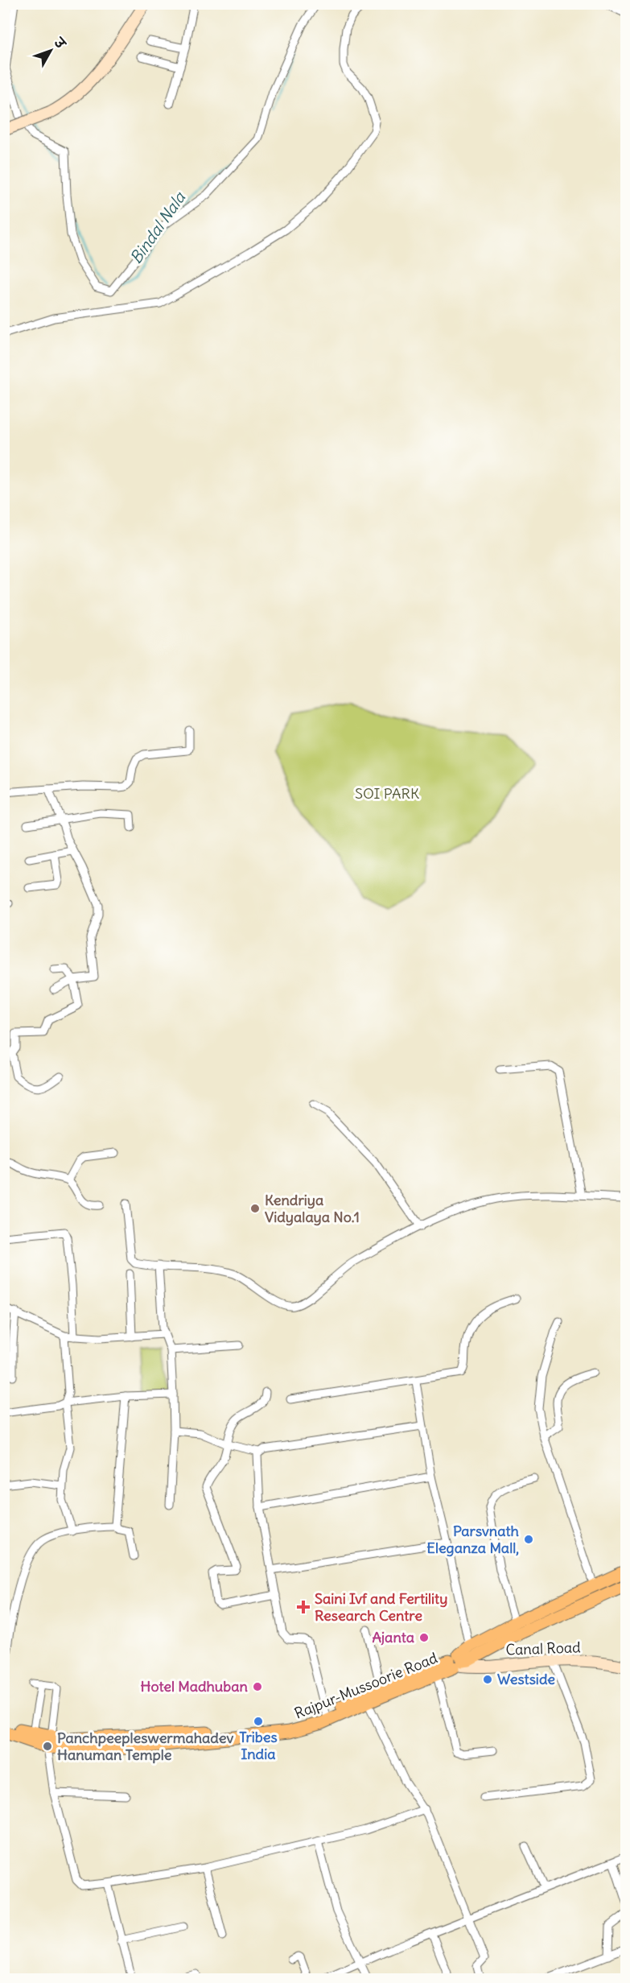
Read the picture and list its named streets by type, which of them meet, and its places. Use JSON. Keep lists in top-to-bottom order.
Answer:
{
  "streets": {
    "main road": ["Rajpur-Mussoorie Road"],
    "street": ["Canal Road"]
  },
  "crossings": [
    ["Canal Road", "Rajpur-Mussoorie Road"]
  ],
  "water": ["Bindal Nala"],
  "parks": ["SOI PARK"],
  "places": {
    "other": [
      "Kendriya Vidyalaya No.1",
      "Parsvnath Eleganza Mall,",
      "Ajanta",
      "Westside",
      "Hotel Madhuban",
      "Tribes India",
      "Panchpeepleswermahadev Hanuman Temple"
    ],
    "health": ["Saini Ivf and Fertility Research Centre"]
  },
  "north": "top right"
}
